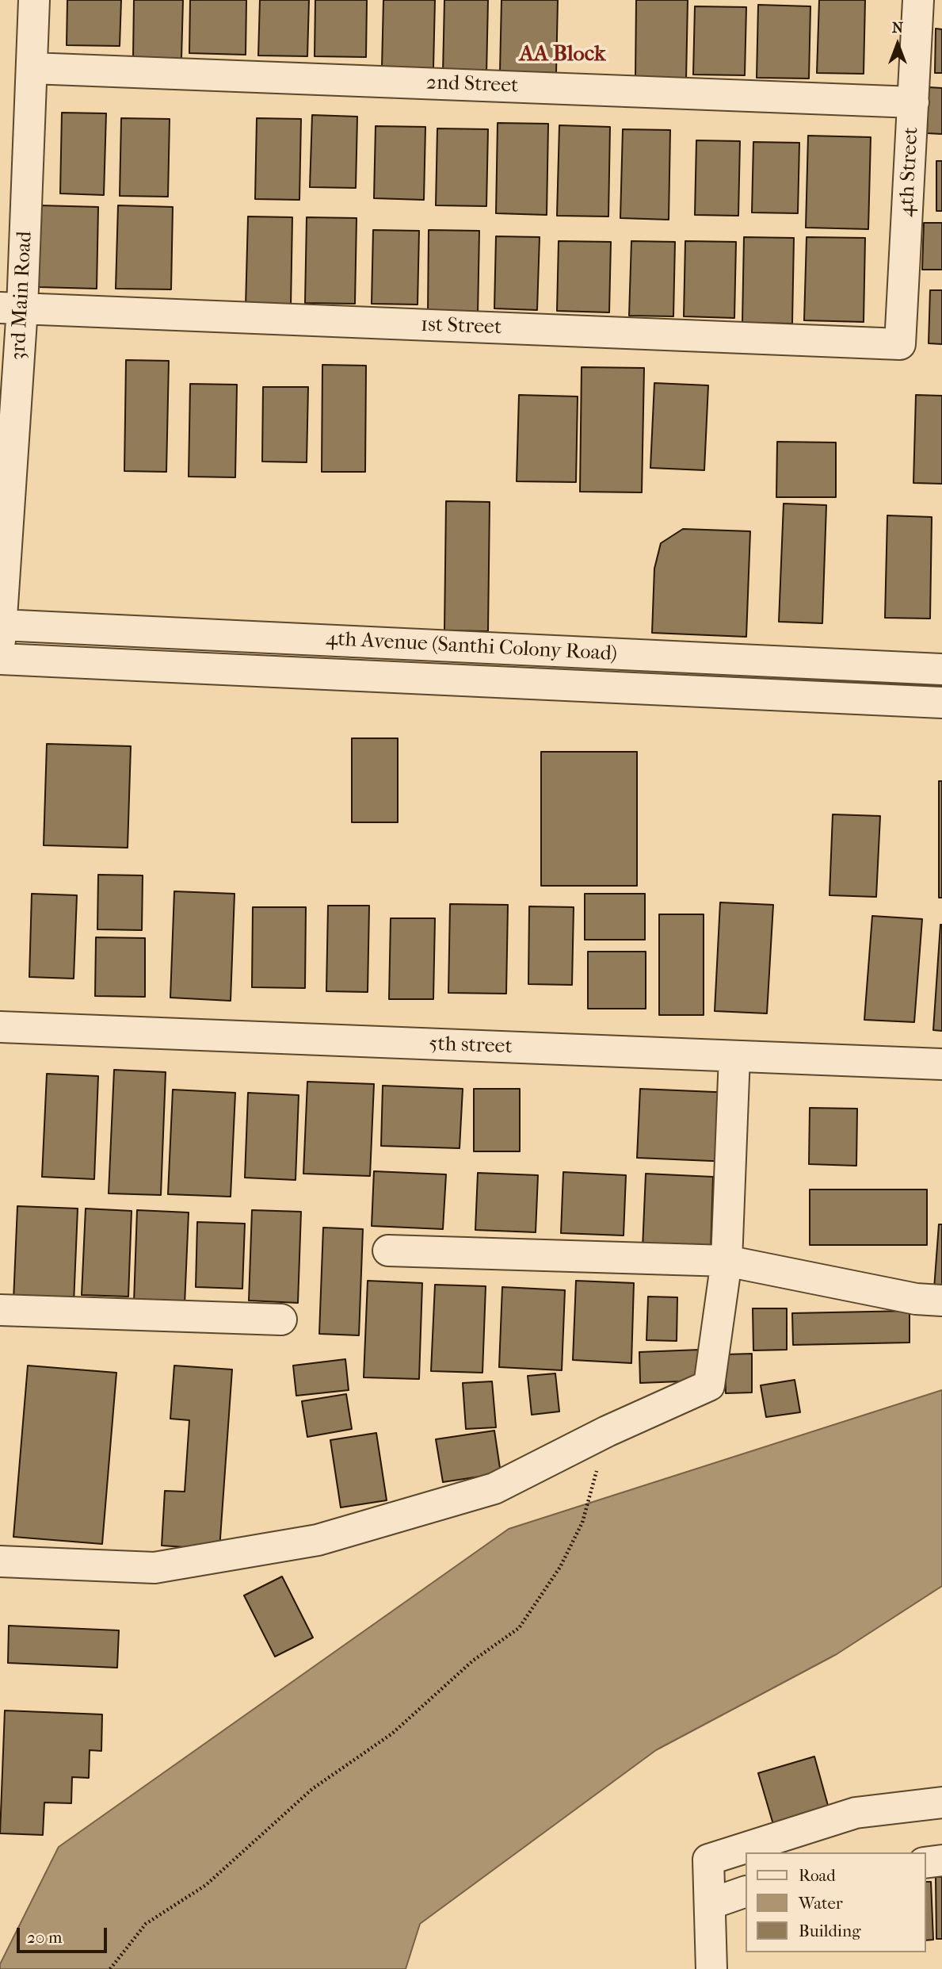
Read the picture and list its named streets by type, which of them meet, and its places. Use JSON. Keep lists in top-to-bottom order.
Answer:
{
  "streets": {
    "street": [
      "2nd Street",
      "4th Street",
      "3rd Main Road",
      "1st Street",
      "4th Avenue (Santhi Colony Road)",
      "5th street"
    ]
  },
  "crossings": [
    ["2nd Street", "4th Street"],
    ["2nd Street", "3rd Main Road"],
    ["4th Street", "1st Street"],
    ["3rd Main Road", "1st Street"],
    ["3rd Main Road", "4th Avenue (Santhi Colony Road)"]
  ],
  "districts": ["AA Block"],
  "legend": ["Road", "Water", "Building"],
  "scale_bar": "20 m",
  "north": "top"
}
